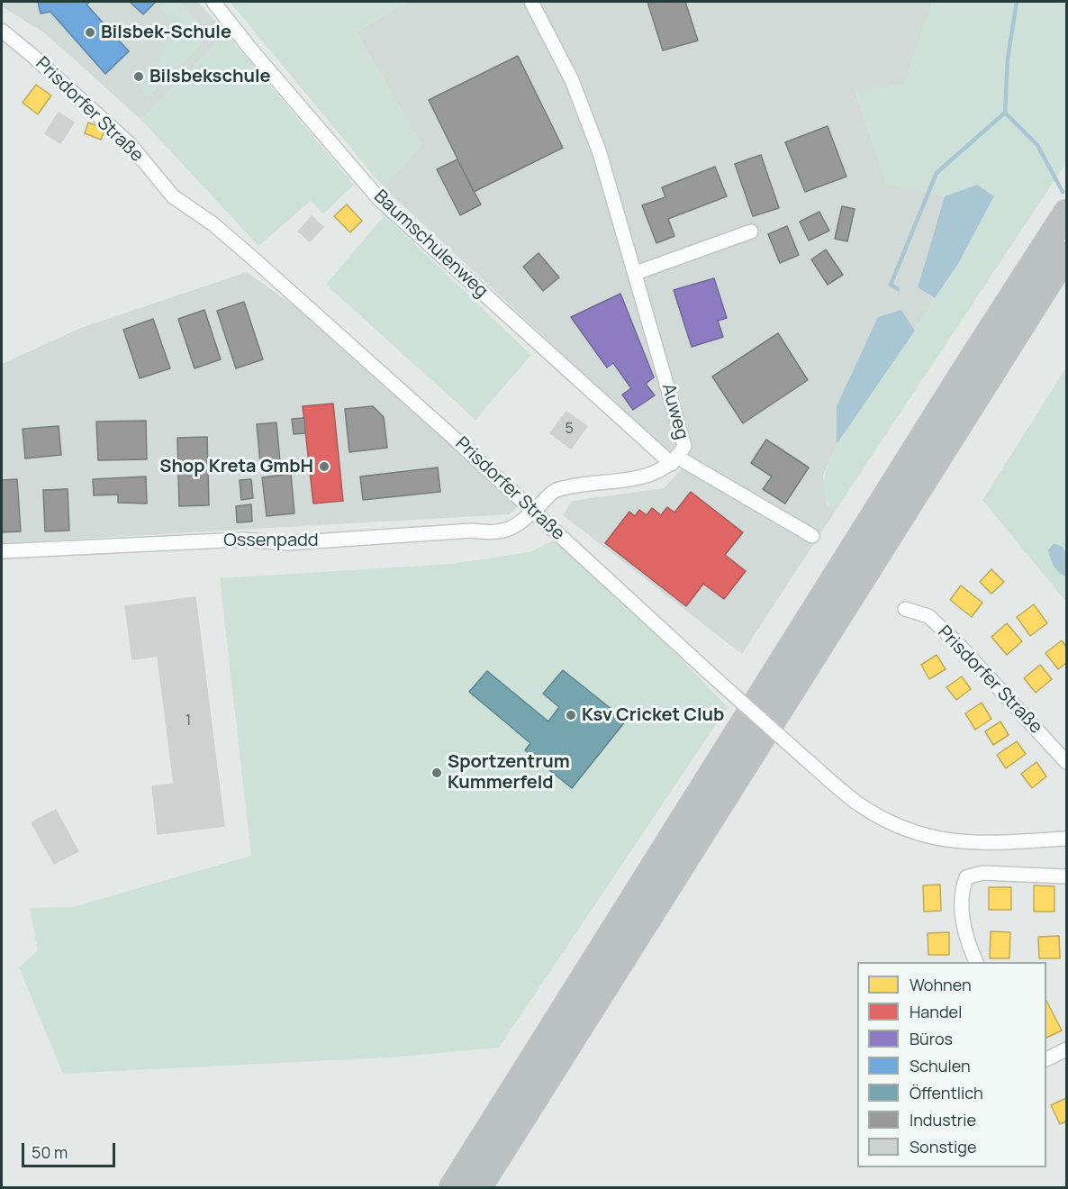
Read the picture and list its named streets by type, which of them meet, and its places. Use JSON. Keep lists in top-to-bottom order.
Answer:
{
  "streets": {
    "street": [
      "Prisdorfer Straße",
      "Baumschulenweg",
      "Auweg",
      "Ossenpadd"
    ]
  },
  "crossings": [
    ["Prisdorfer Straße", "Auweg"],
    ["Prisdorfer Straße", "Ossenpadd"],
    ["Baumschulenweg", "Auweg"],
    ["Auweg", "Ossenpadd"]
  ],
  "places": [
    "Bilsbek-Schule",
    "Bilsbekschule",
    "Shop Kreta GmbH",
    "Ksv Cricket Club",
    "Sportzentrum Kummerfeld"
  ],
  "house_numbers": ["5", "1"],
  "legend": [
    "Wohnen",
    "Handel",
    "Büros",
    "Schulen",
    "Öffentlich",
    "Industrie",
    "Sonstige"
  ],
  "scale_bar": "50 m"
}
